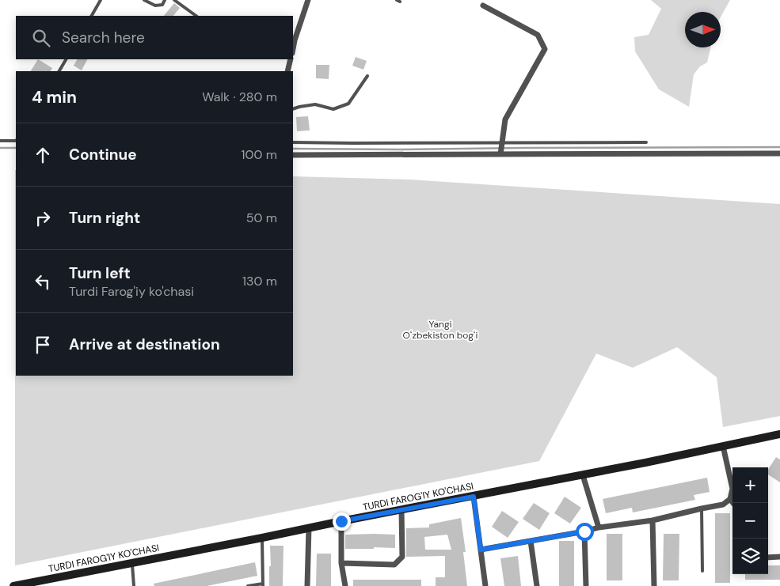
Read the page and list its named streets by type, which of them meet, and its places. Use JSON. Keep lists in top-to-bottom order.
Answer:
{
  "streets": {
    "main road": ["TURDI FAROG'IY KO'CHASI"]
  },
  "parks": ["Yangi Oʻzbekiston bogʻi"],
  "north": "right",
  "page": {
    "search": "Search here",
    "heading": ["4 min", "Walk · 280 m"],
    "list": [
      ["Continue", "100 m"],
      ["Turn right", "50 m"],
      ["Turn left", "Turdi Farog'iy ko'chasi", "130 m"],
      "Arrive at destination"
    ],
    "map_buttons": ["+", "−"]
  }
}
